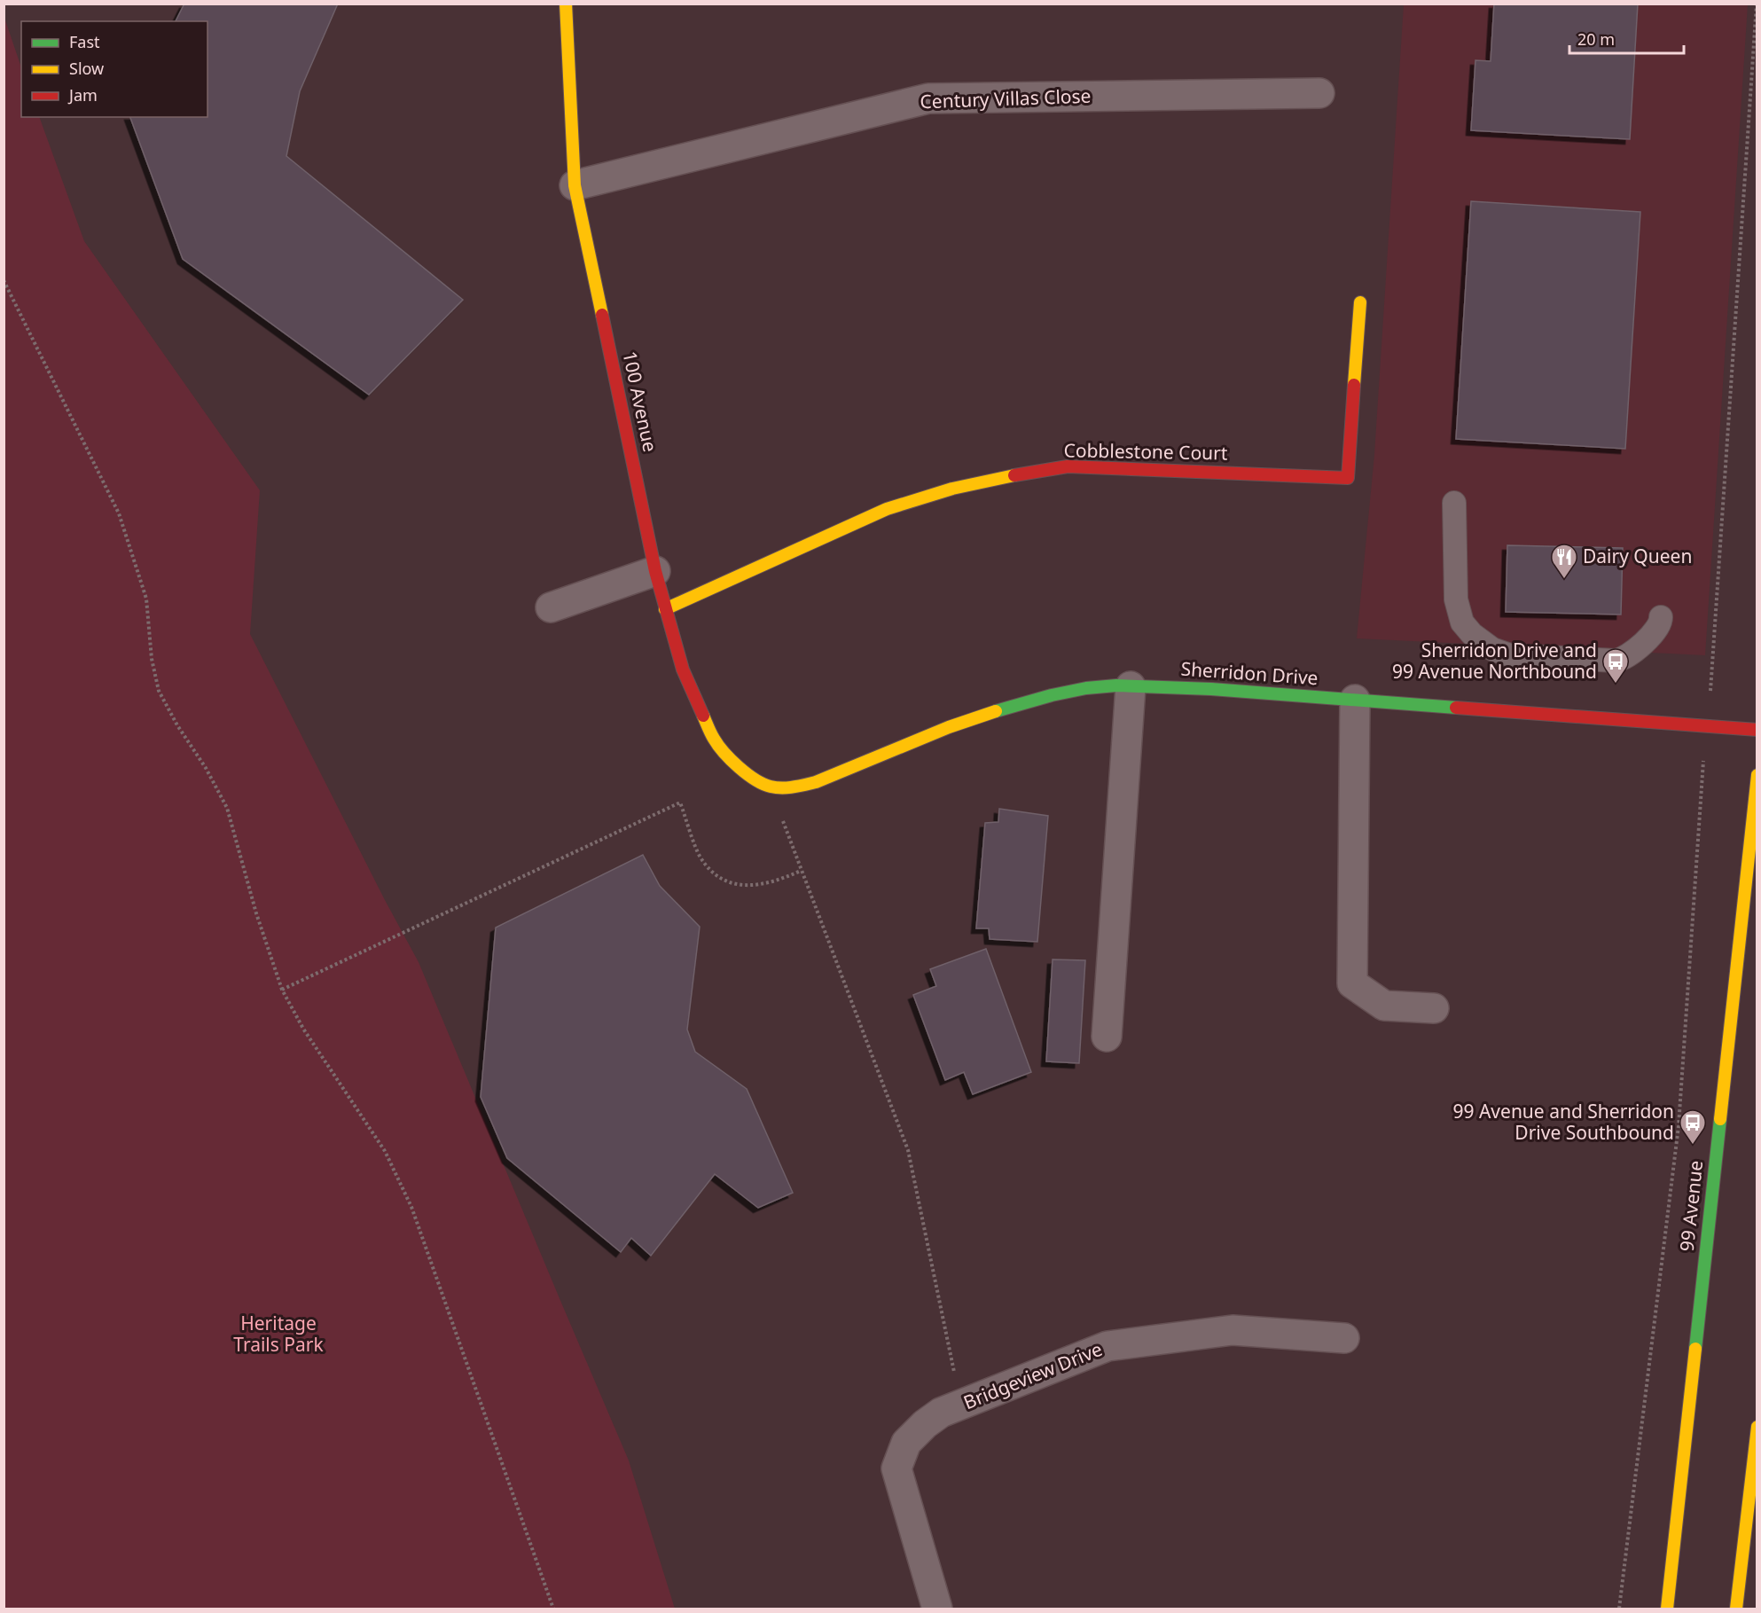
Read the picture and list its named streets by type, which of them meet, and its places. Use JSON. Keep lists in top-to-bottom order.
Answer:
{
  "streets": {
    "street": [
      "Century Villas Close",
      "100 Avenue",
      "Cobblestone Court",
      "Sherridon Drive",
      "99 Avenue",
      "Bridgeview Drive"
    ]
  },
  "crossings": [
    ["Century Villas Close", "100 Avenue"],
    ["100 Avenue", "Cobblestone Court"],
    ["100 Avenue", "Sherridon Drive"]
  ],
  "parks": ["Heritage Trails Park"],
  "places": {
    "restaurant": ["Dairy Queen"],
    "bus stop": ["Sherridon Drive and 99 Avenue Northbound", "99 Avenue and Sherridon Drive Southbound"]
  },
  "legend": ["Fast", "Slow", "Jam"],
  "scale_bar": "20 m"
}
